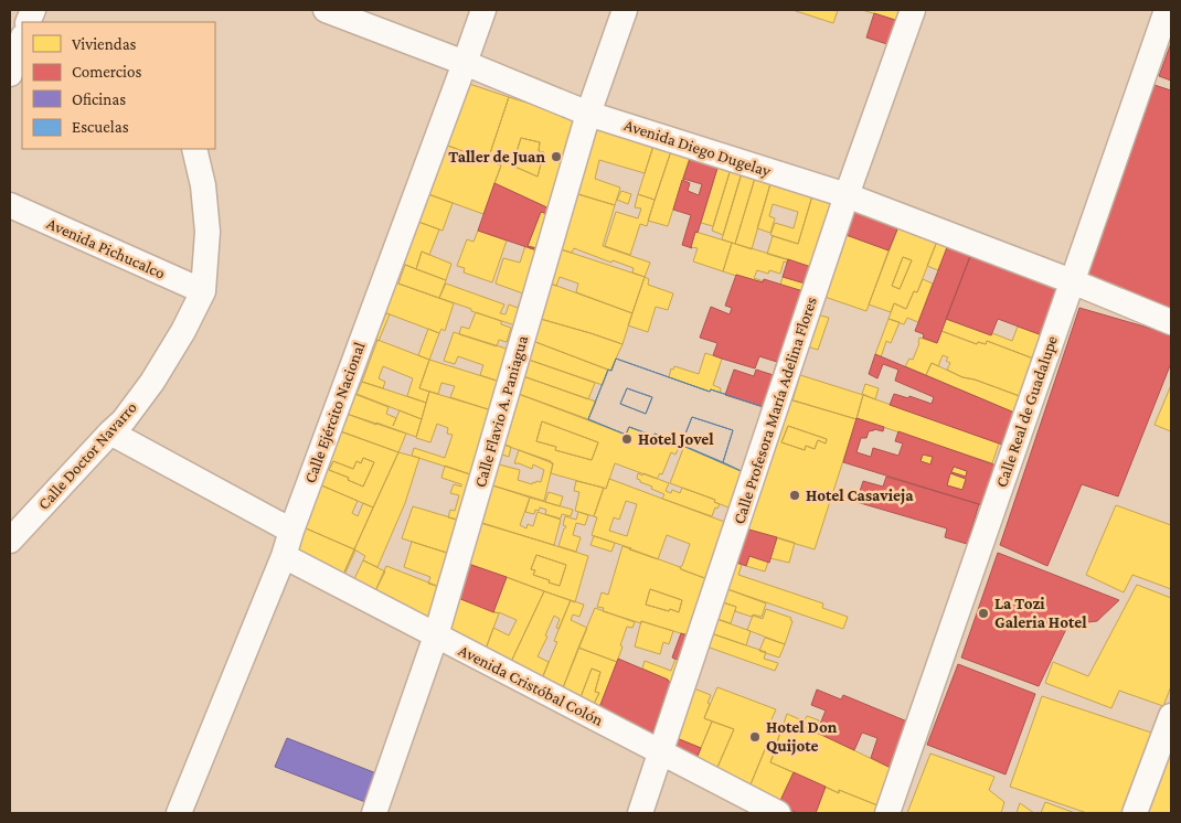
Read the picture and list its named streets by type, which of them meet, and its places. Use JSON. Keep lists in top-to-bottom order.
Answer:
{
  "streets": {
    "street": [
      "Avenida Diego Dugelay",
      "Avenida Pichucalco",
      "Calle Profesora María Adelina Flores",
      "Calle Flavio A. Paniagua",
      "Calle Real de Guadalupe",
      "Calle Ejército Nacional",
      "Calle Doctor Navarro",
      "Avenida Cristóbal Colón"
    ]
  },
  "crossings": [
    ["Avenida Diego Dugelay", "Calle Profesora María Adelina Flores"],
    ["Avenida Diego Dugelay", "Calle Flavio A. Paniagua"],
    ["Avenida Diego Dugelay", "Calle Real de Guadalupe"],
    ["Avenida Diego Dugelay", "Calle Ejército Nacional"],
    ["Avenida Pichucalco", "Calle Doctor Navarro"],
    ["Calle Profesora María Adelina Flores", "Avenida Cristóbal Colón"],
    ["Calle Flavio A. Paniagua", "Avenida Cristóbal Colón"],
    ["Calle Ejército Nacional", "Avenida Cristóbal Colón"]
  ],
  "places": [
    "Taller de Juan",
    "Hotel Jovel",
    "Hotel Casavieja",
    "La Tozi Galeria Hotel",
    "Hotel Don Quijote"
  ],
  "legend": [
    "Viviendas",
    "Comercios",
    "Oficinas",
    "Escuelas"
  ]
}
